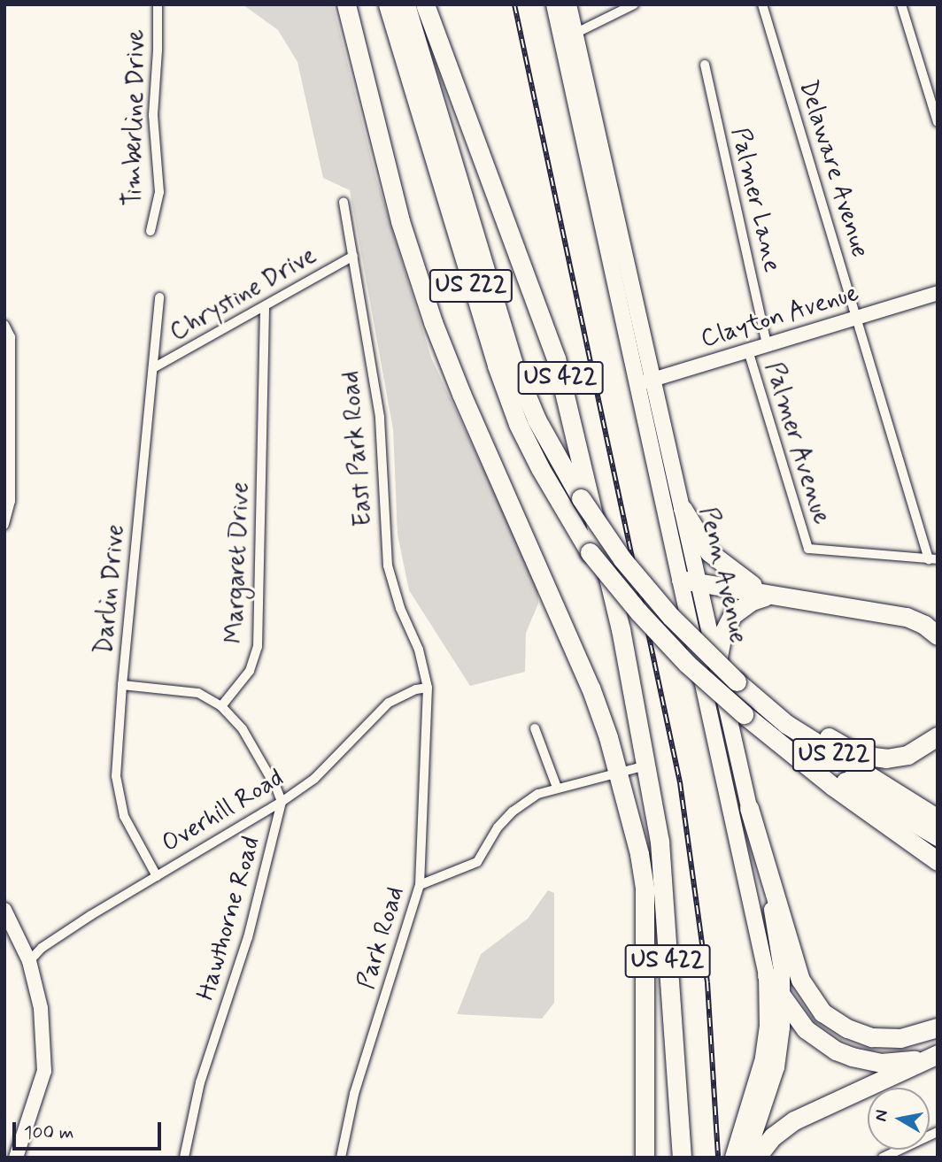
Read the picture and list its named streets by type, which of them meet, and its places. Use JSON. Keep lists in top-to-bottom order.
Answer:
{
  "streets": {
    "highway": ["US 222", "US 422"],
    "main road": ["Penn Avenue"],
    "street": [
      "Timberline Drive",
      "Delaware Avenue",
      "Palmer Lane",
      "Chrystine Drive",
      "Clayton Avenue",
      "Palmer Avenue",
      "East Park Road",
      "Margaret Drive",
      "Darlin Drive",
      "Overhill Road",
      "Hawthorne Road",
      "Park Road"
    ]
  },
  "crossings": [
    ["Delaware Avenue", "Clayton Avenue"],
    ["Delaware Avenue", "Palmer Avenue"],
    ["Palmer Lane", "Clayton Avenue"],
    ["Chrystine Drive", "East Park Road"],
    ["Chrystine Drive", "Margaret Drive"],
    ["Chrystine Drive", "Darlin Drive"],
    ["Clayton Avenue", "Palmer Avenue"],
    ["Clayton Avenue", "Penn Avenue"],
    ["East Park Road", "Overhill Road"],
    ["East Park Road", "Park Road"],
    ["Darlin Drive", "Overhill Road"],
    ["Overhill Road", "Hawthorne Road"],
    ["Overhill Road", "Park Road"]
  ],
  "scale_bar": "100 m",
  "north": "left"
}
